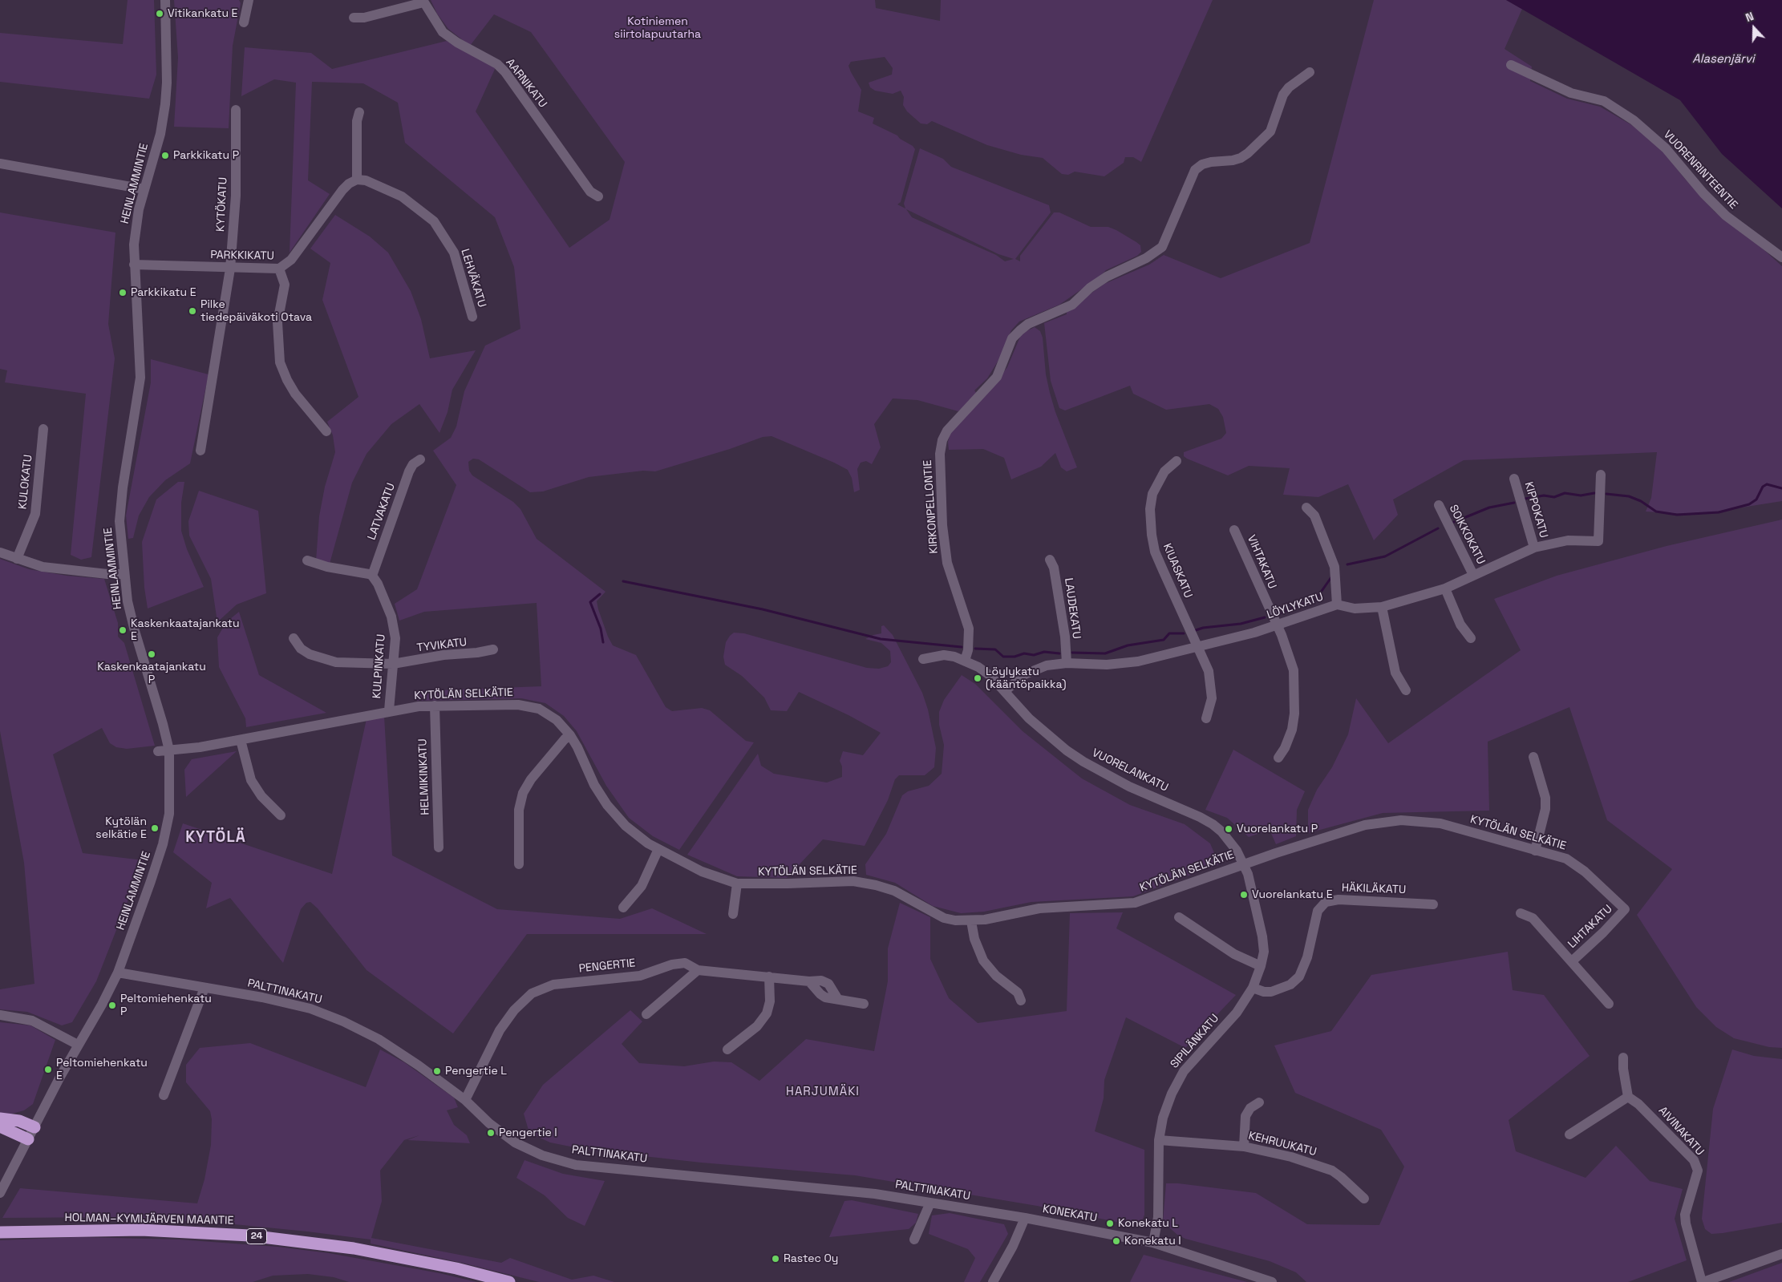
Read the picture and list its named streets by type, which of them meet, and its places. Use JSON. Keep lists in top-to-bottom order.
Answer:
{
  "streets": {
    "highway": ["HOLMAN–KYMIJÄRVEN MAANTIE", "24"],
    "street": [
      "AARNIKATU",
      "VUORENRINTEENTIE",
      "HEINLAMMINTIE",
      "KYTÖKATU",
      "PARKKIKATU",
      "LEHVÄKATU",
      "KULOKATU",
      "KIRKONPELLONTIE",
      "KIPPOKATU",
      "LATVAKATU",
      "SOIKKOKATU",
      "VIHTAKATU",
      "KIUASKATU",
      "LÖYLYKATU",
      "LAUDEKATU",
      "TYVIKATU",
      "KULPINKATU",
      "KYTÖLÄN SELKÄTIE",
      "VUORELANKATU",
      "HELMIKINKATU",
      "HÄKILÄKATU",
      "LIHTAKATU",
      "PENGERTIE",
      "PALTTINAKATU",
      "SIPILÄNKATU",
      "AIVINAKATU",
      "KEHRUUKATU",
      "KONEKATU"
    ]
  },
  "crossings": [
    ["HEINLAMMINTIE", "PARKKIKATU"],
    ["HEINLAMMINTIE", "KYTÖLÄN SELKÄTIE"],
    ["HEINLAMMINTIE", "PALTTINAKATU"],
    ["KYTÖKATU", "PARKKIKATU"],
    ["PARKKIKATU", "LEHVÄKATU"],
    ["KIRKONPELLONTIE", "VUORELANKATU"],
    ["KIPPOKATU", "LÖYLYKATU"],
    ["LATVAKATU", "KULPINKATU"],
    ["SOIKKOKATU", "LÖYLYKATU"],
    ["VIHTAKATU", "LÖYLYKATU"],
    ["KIUASKATU", "LÖYLYKATU"],
    ["LÖYLYKATU", "LAUDEKATU"],
    ["LÖYLYKATU", "VUORELANKATU"],
    ["TYVIKATU", "KULPINKATU"],
    ["KULPINKATU", "KYTÖLÄN SELKÄTIE"],
    ["KYTÖLÄN SELKÄTIE", "VUORELANKATU"],
    ["KYTÖLÄN SELKÄTIE", "HELMIKINKATU"],
    ["KYTÖLÄN SELKÄTIE", "LIHTAKATU"],
    ["KYTÖLÄN SELKÄTIE", "SIPILÄNKATU"],
    ["VUORELANKATU", "SIPILÄNKATU"],
    ["HÄKILÄKATU", "SIPILÄNKATU"],
    ["PENGERTIE", "PALTTINAKATU"],
    ["PALTTINAKATU", "KONEKATU"],
    ["SIPILÄNKATU", "KEHRUUKATU"],
    ["SIPILÄNKATU", "KONEKATU"]
  ],
  "districts": ["KYTÖLÄ", "HARJUMÄKI"],
  "water": ["Alasenjärvi"],
  "parks": ["Kotiniemen siirtolapuutarha"],
  "places": [
    "Vitikankatu E",
    "Parkkikatu P",
    "Parkkikatu E",
    "Pilke tiedepäiväkoti Otava",
    "Kaskenkaatajankatu E",
    "Kaskenkaatajankatu P",
    "Löylykatu (kääntöpaikka)",
    "Kytölän selkätie E",
    "Vuorelankatu P",
    "Vuorelankatu E",
    "Peltomiehenkatu P",
    "Peltomiehenkatu E",
    "Pengertie L",
    "Pengertie I",
    "Konekatu L",
    "Konekatu I",
    "Rastec Oy"
  ],
  "north": "top"
}
